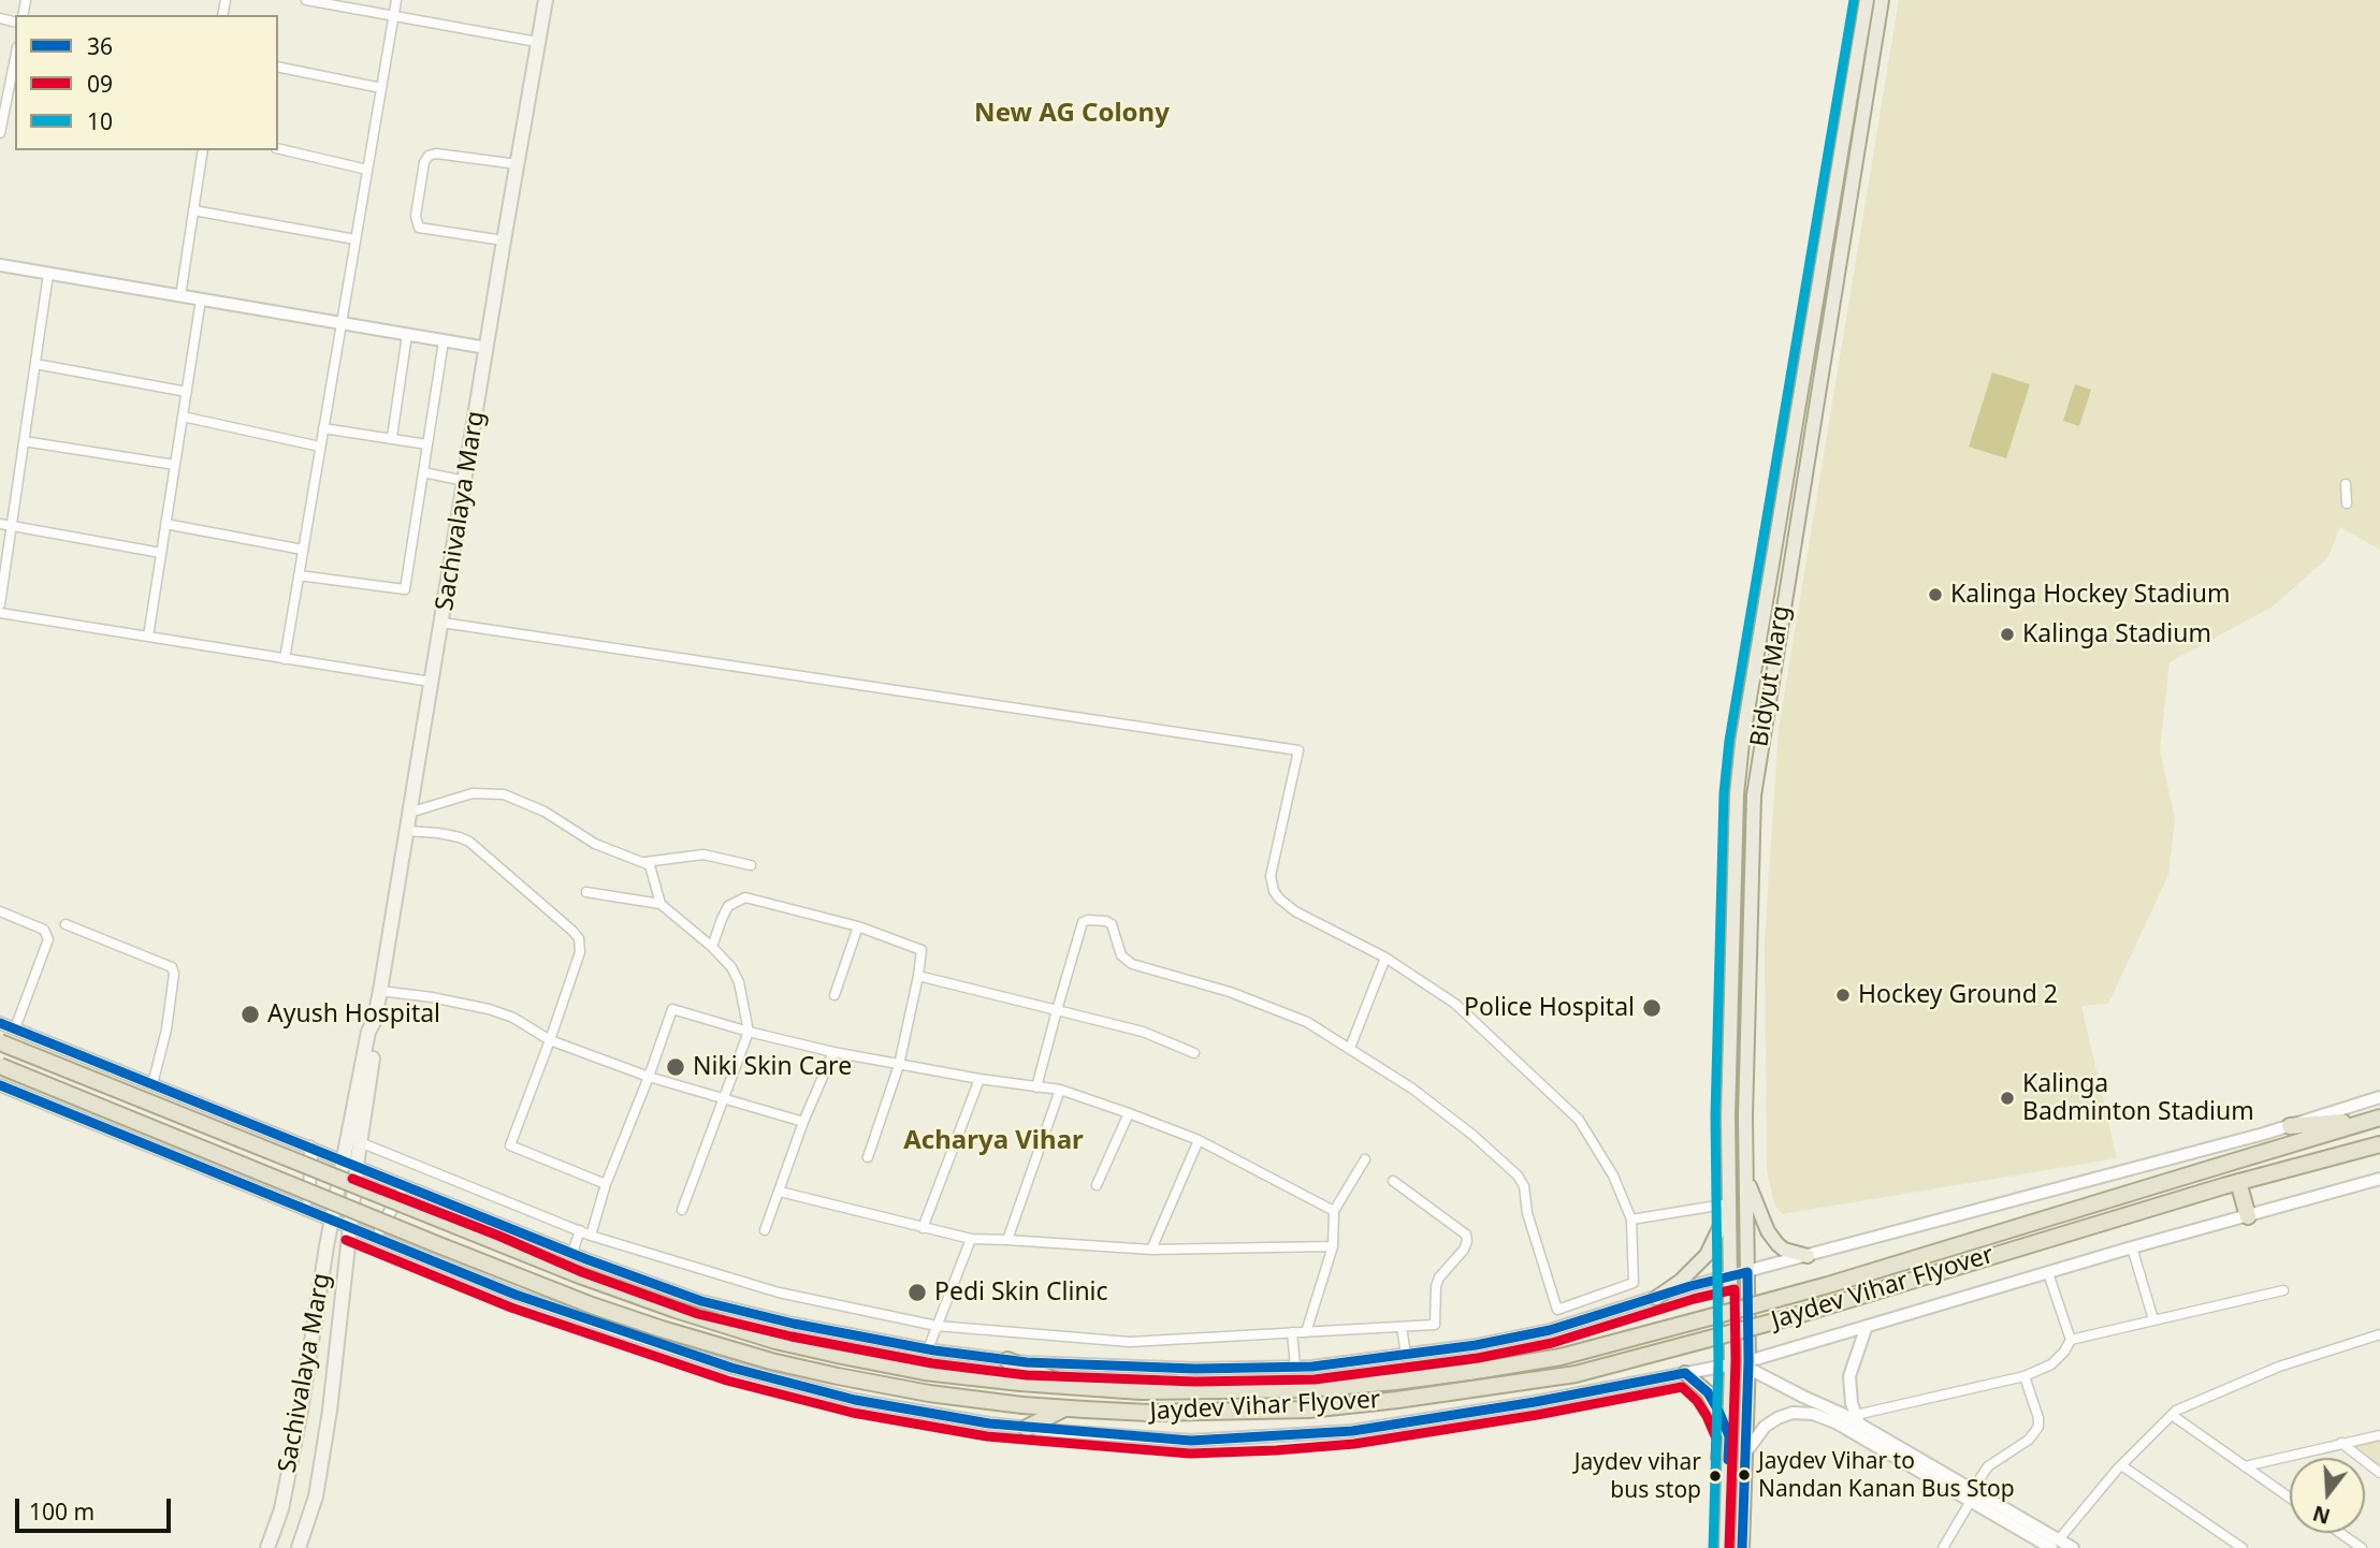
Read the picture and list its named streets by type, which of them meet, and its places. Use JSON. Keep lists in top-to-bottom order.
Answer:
{
  "streets": {
    "highway": ["Jaydev Vihar Flyover"],
    "main road": ["Sachivalaya Marg", "Bidyut Marg"]
  },
  "districts": ["New AG Colony", "Acharya Vihar"],
  "places": [
    "Kalinga Hockey Stadium",
    "Kalinga Stadium",
    "Hockey Ground 2",
    "Police Hospital",
    "Ayush Hospital",
    "Niki Skin Care",
    "Kalinga Badminton Stadium",
    "Pedi Skin Clinic",
    "Jaydev Vihar to Nandan Kanan Bus Stop",
    "Jaydev vihar bus stop"
  ],
  "lines": ["transit line 10", "transit line 36", "transit line 09"],
  "legend": ["36", "09", "10"],
  "scale_bar": "100 m",
  "north": "bottom"
}
